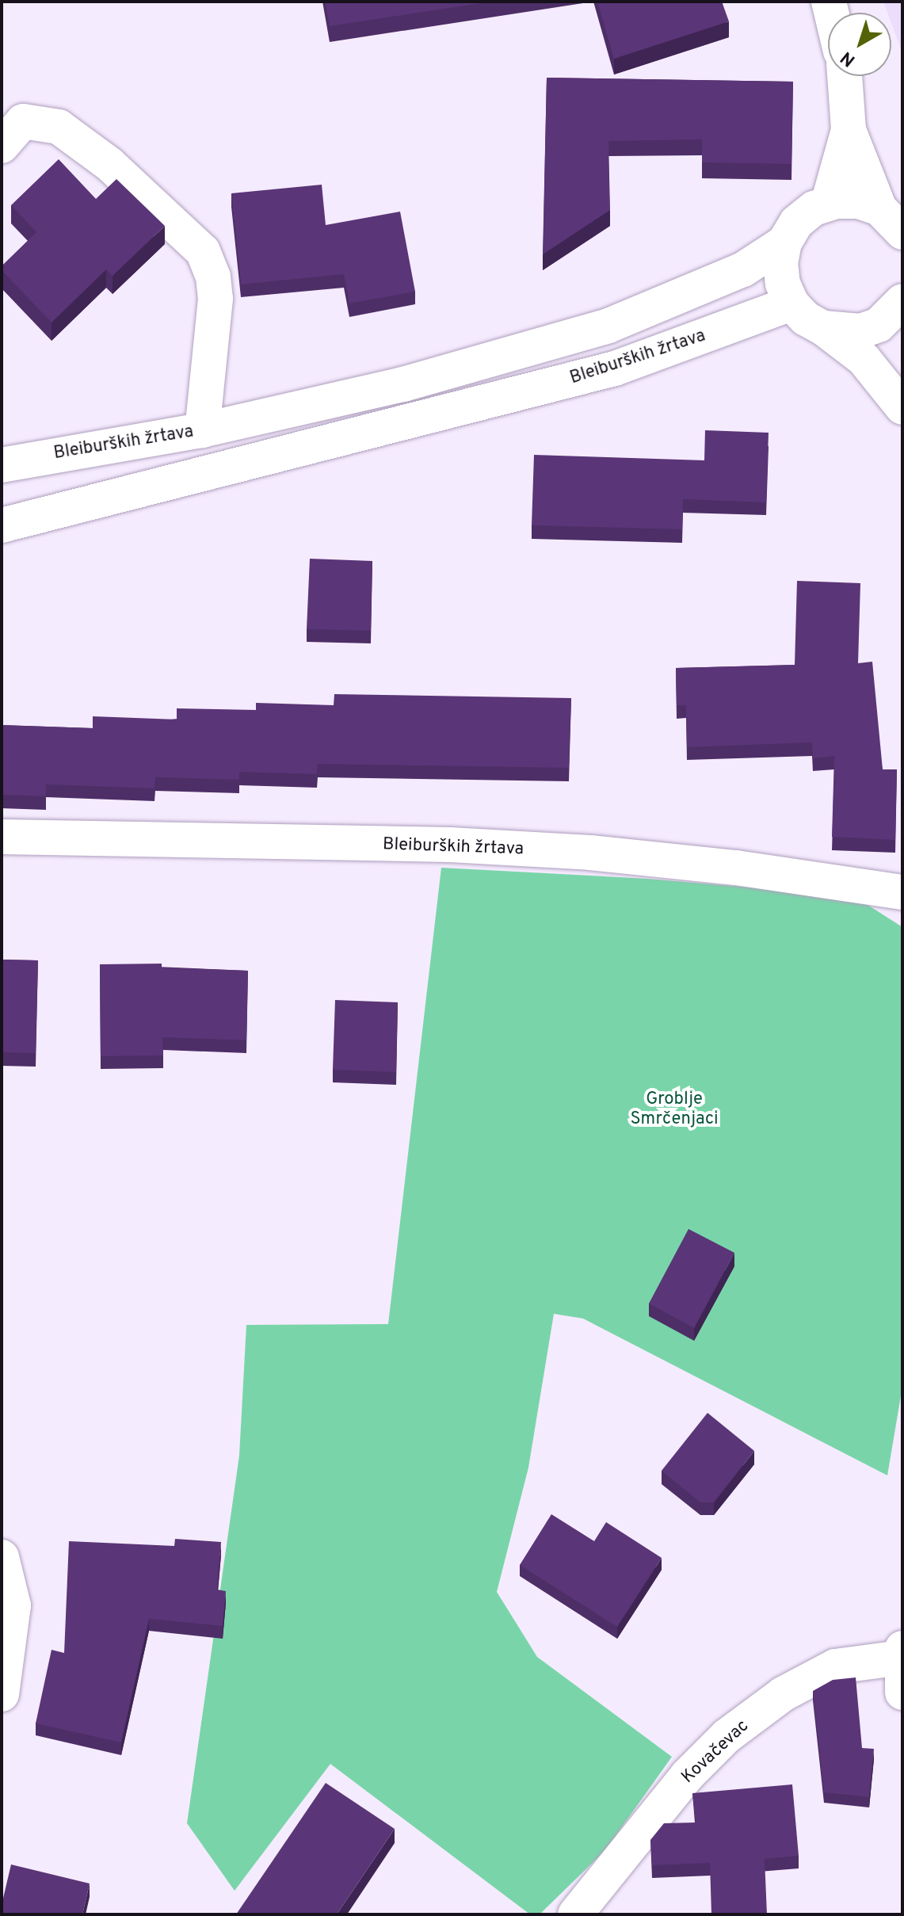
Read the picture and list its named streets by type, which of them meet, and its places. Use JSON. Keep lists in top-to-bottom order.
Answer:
{
  "streets": {
    "street": ["Bleiburških žrtava", "Kovačevac"]
  },
  "parks": ["Groblje Smrčenjaci"],
  "north": "bottom left"
}
